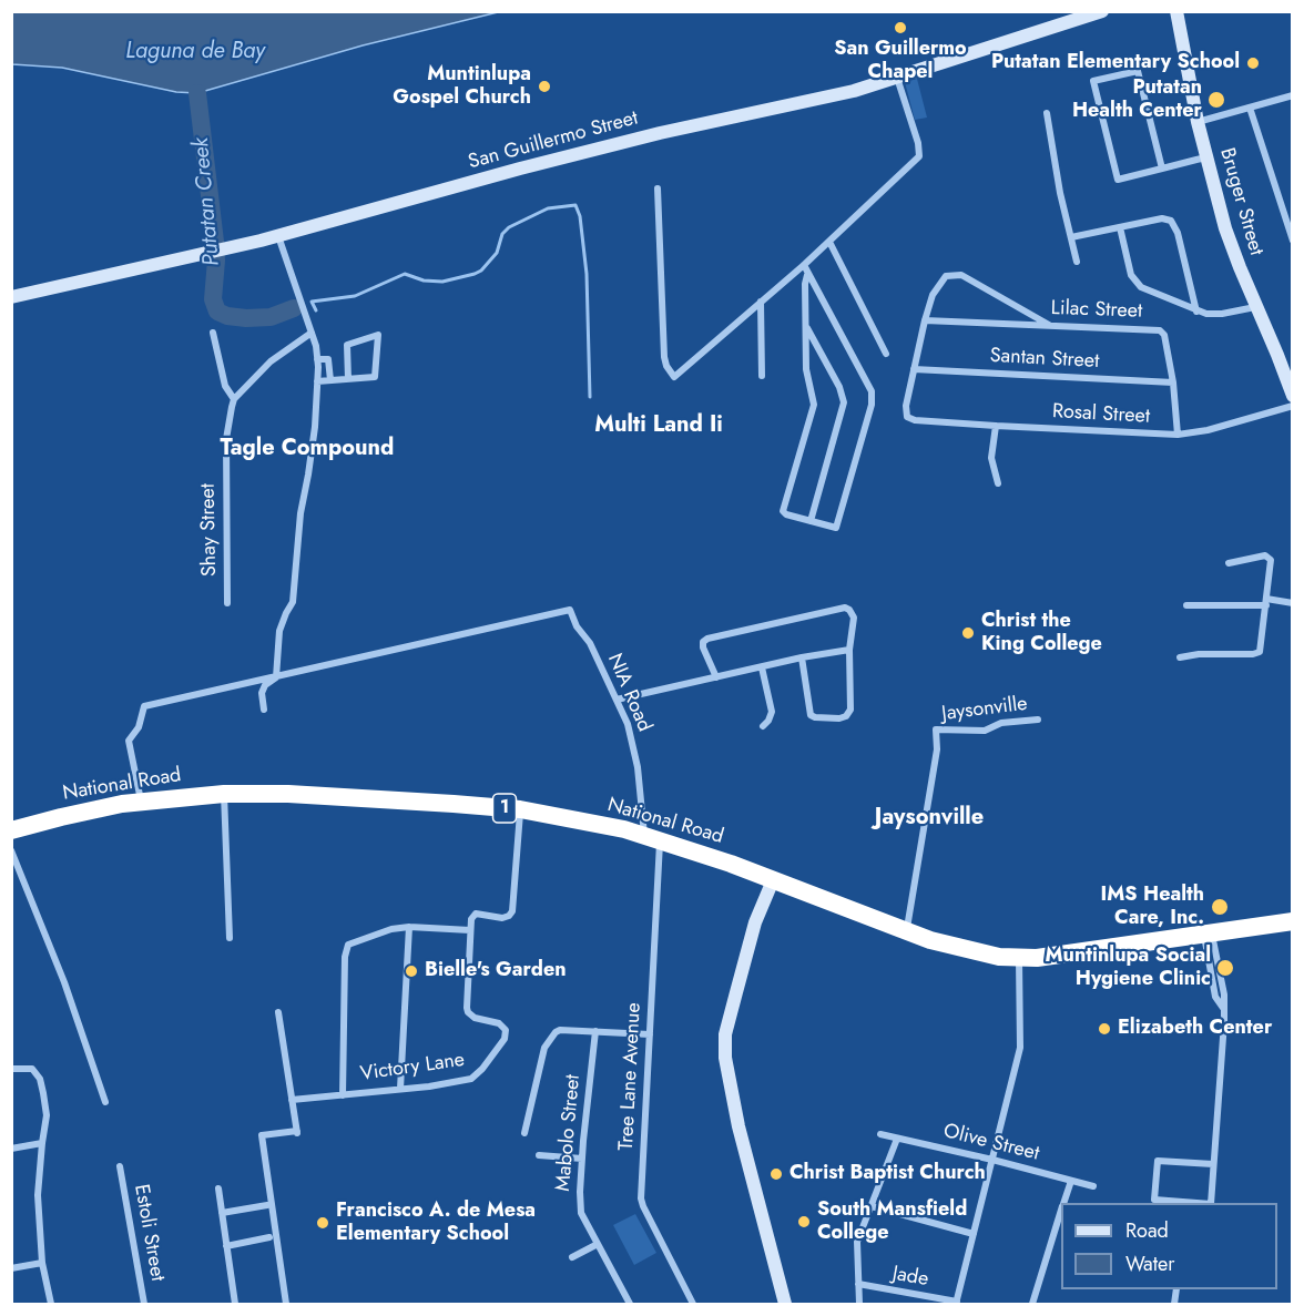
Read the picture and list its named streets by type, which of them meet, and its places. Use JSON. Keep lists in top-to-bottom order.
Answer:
{
  "streets": {
    "highway": ["National Road", "1"],
    "main road": ["San Guillermo Street", "Bruger Street"],
    "street": [
      "Lilac Street",
      "Santan Street",
      "Rosal Street",
      "Shay Street",
      "NIA Road",
      "Jaysonville",
      "Victory Lane",
      "Tree Lane Avenue",
      "Mabolo Street",
      "Olive Street",
      "Estoli Street",
      "Jade"
    ]
  },
  "crossings": [
    ["Lilac Street", "Santan Street"],
    ["Lilac Street", "Rosal Street"],
    ["Santan Street", "Rosal Street"],
    ["NIA Road", "National Road"],
    ["NIA Road", "Tree Lane Avenue"],
    ["Jaysonville", "National Road"],
    ["National Road", "Tree Lane Avenue"]
  ],
  "districts": ["Multi Land Ii", "Tagle Compound", "Jaysonville"],
  "water": ["Laguna de Bay", "Putatan Creek"],
  "places": [
    "San Guillermo Chapel",
    "Putatan Elementary School",
    "Muntinlupa Gospel Church",
    "Putatan Health Center",
    "Christ the King College",
    "IMS Health Care, Inc.",
    "Muntinlupa Social Hygiene Clinic",
    "Bielle's Garden",
    "Elizabeth Center",
    "Christ Baptist Church",
    "South Mansfield College",
    "Francisco A. de Mesa Elementary School"
  ],
  "legend": ["Road", "Water"]
}
